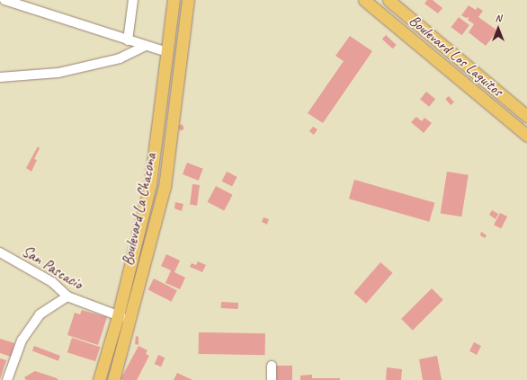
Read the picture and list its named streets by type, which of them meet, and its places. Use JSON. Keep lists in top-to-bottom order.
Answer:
{
  "streets": {
    "main road": ["Boulevard Los Laguitos", "Boulevard La Chacona"],
    "street": ["San Pascacio"]
  },
  "crossings": [
    ["Boulevard La Chacona", "San Pascacio"]
  ],
  "north": "top"
}
